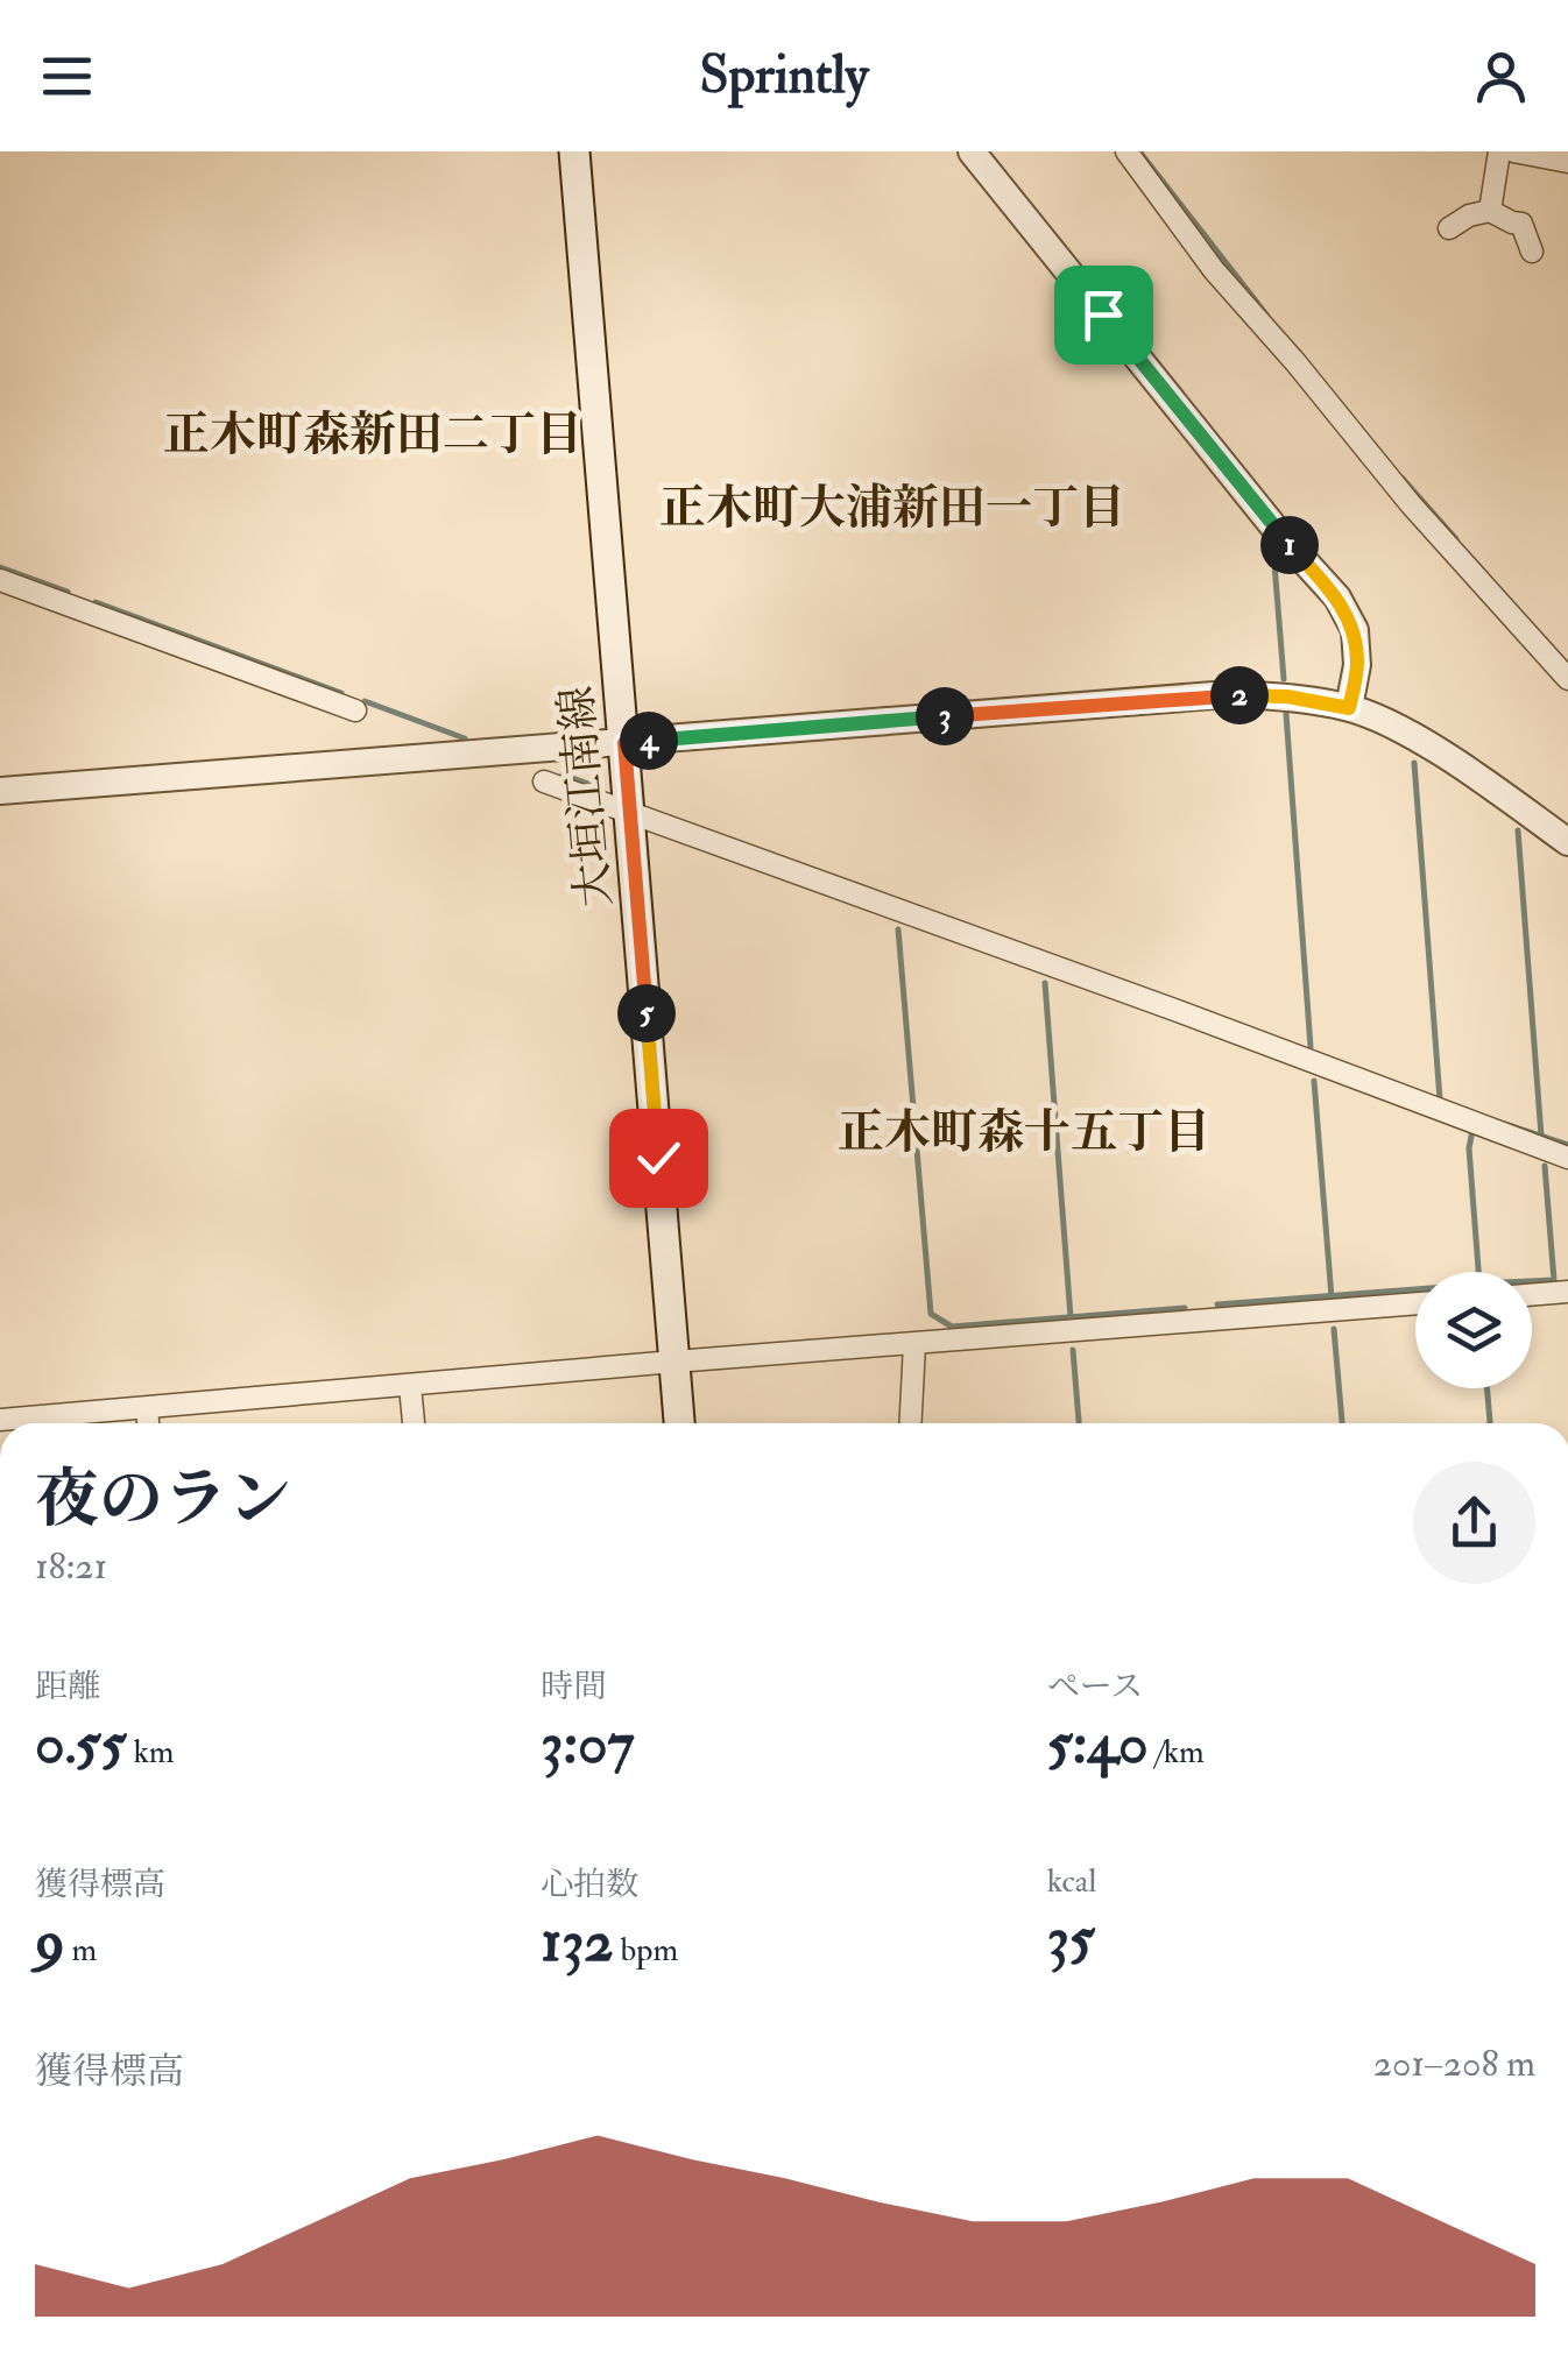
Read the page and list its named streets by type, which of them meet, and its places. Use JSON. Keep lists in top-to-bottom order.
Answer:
{
  "streets": {
    "main road": ["大垣江南線"]
  },
  "districts": ["正木町森新田二丁目", "正木町大浦新田一丁目", "正木町森十五丁目"],
  "page": {
    "header": "Sprintly",
    "pins": [
      "1",
      "2",
      "3",
      "4",
      "5"
    ],
    "heading": ["夜のラン", "18:21"],
    "stats": [
      ["距離", "0.55 km"],
      ["時間", "3:07"],
      ["ペース", "5:40 /km"],
      ["獲得標高", "9 m"],
      ["心拍数", "132 bpm"],
      ["kcal", "35"]
    ],
    "chart": ["獲得標高", "201–208 m"]
  }
}
